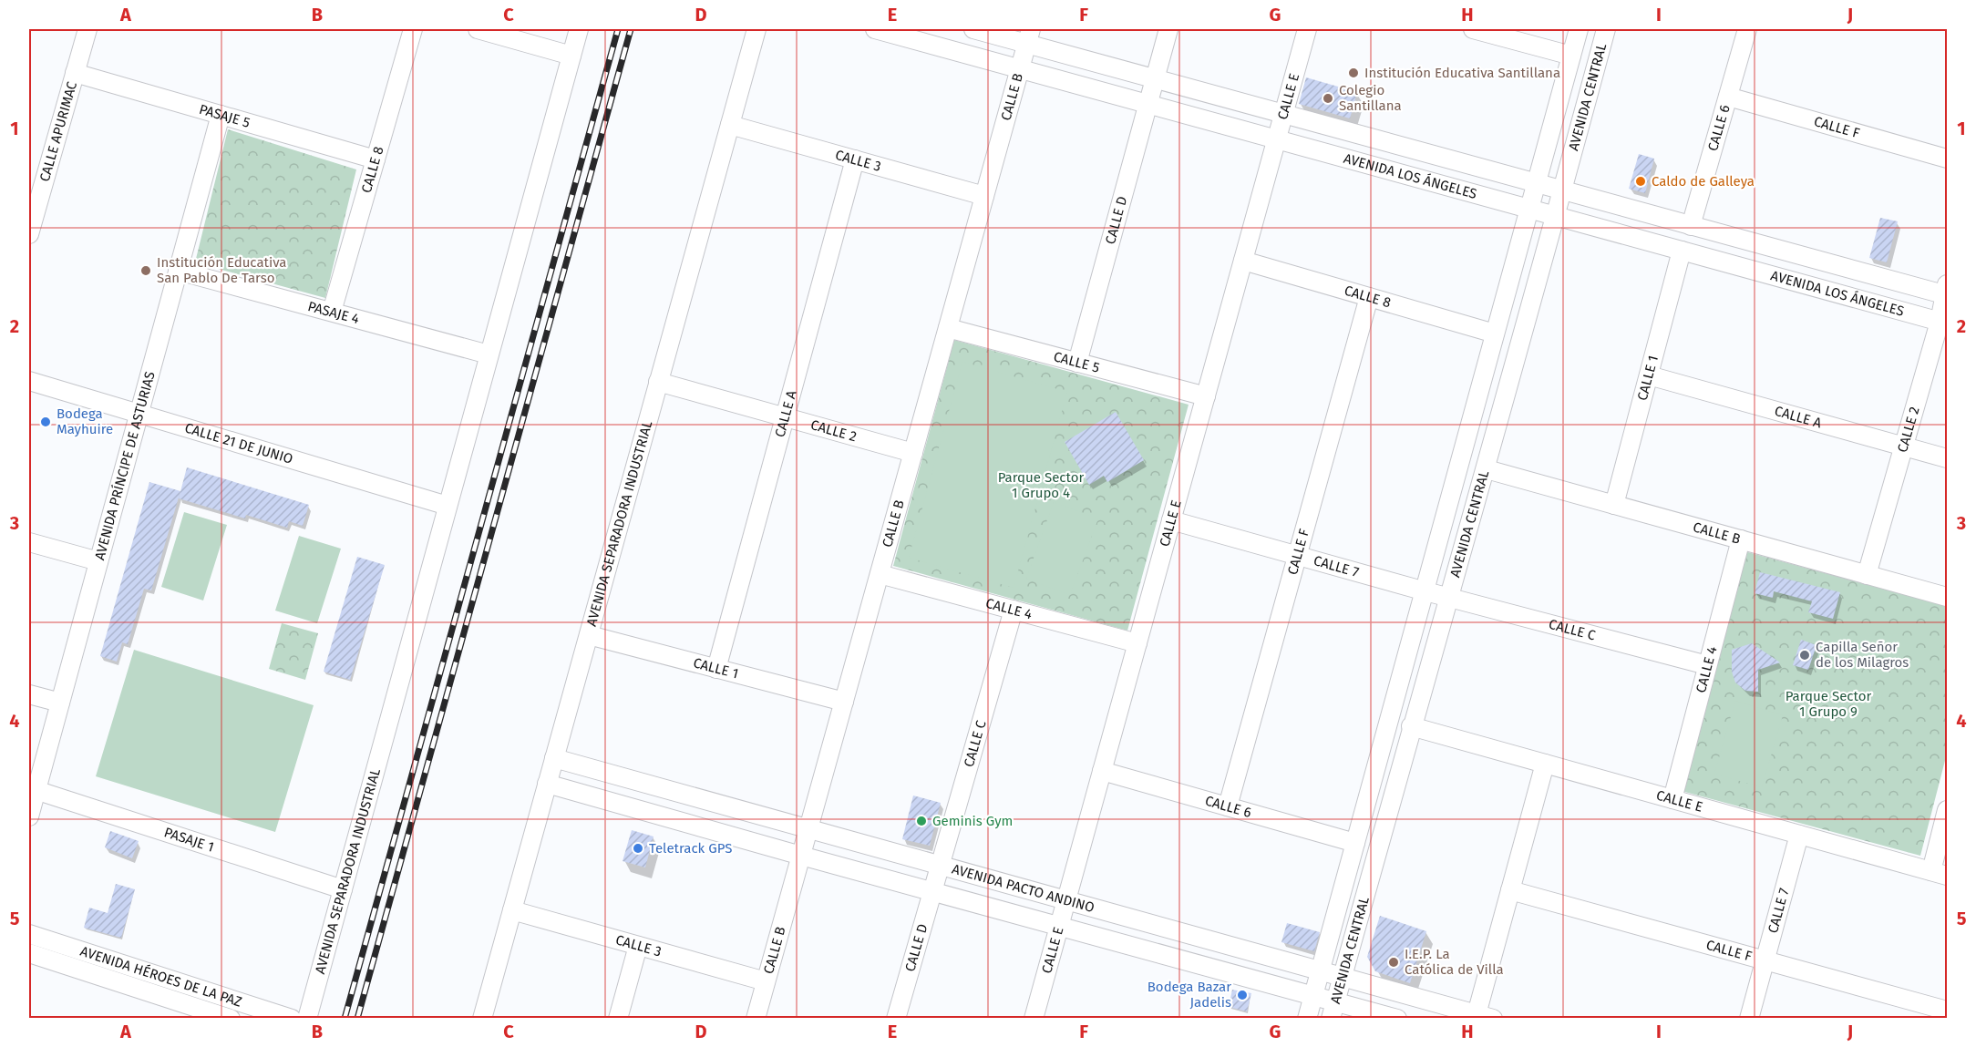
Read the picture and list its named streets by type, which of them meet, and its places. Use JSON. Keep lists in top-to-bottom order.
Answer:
{
  "streets": {
    "street": [
      "CALLE B",
      "CALLE E",
      "AVENIDA CENTRAL",
      "PASAJE 5",
      "CALLE 6",
      "CALLE F",
      "CALLE APURIMAC",
      "CALLE 3",
      "CALLE 8",
      "AVENIDA LOS ÁNGELES",
      "CALLE D",
      "PASAJE 4",
      "CALLE 5",
      "CALLE 1",
      "CALLE A",
      "CALLE 2",
      "CALLE 21 DE JUNIO",
      "AVENIDA PRÍNCIPE DE ASTURIAS",
      "AVENIDA SEPARADORA INDUSTRIAL",
      "CALLE 7",
      "CALLE 4",
      "CALLE C",
      "PASAJE 1",
      "AVENIDA PACTO ANDINO",
      "AVENIDA HÉROES DE LA PAZ"
    ]
  },
  "crossings": [
    ["CALLE B", "AVENIDA CENTRAL"],
    ["CALLE B", "CALLE 3"],
    ["CALLE B", "AVENIDA LOS ÁNGELES"],
    ["CALLE B", "CALLE 5"],
    ["CALLE B", "CALLE 1"],
    ["CALLE B", "CALLE 2"],
    ["CALLE B", "CALLE 4"],
    ["CALLE B", "AVENIDA PACTO ANDINO"],
    ["CALLE E", "AVENIDA CENTRAL"],
    ["CALLE E", "CALLE 6"],
    ["CALLE E", "CALLE 8"],
    ["CALLE E", "AVENIDA LOS ÁNGELES"],
    ["CALLE E", "CALLE 5"],
    ["CALLE E", "CALLE 7"],
    ["CALLE E", "CALLE 4"],
    ["CALLE E", "AVENIDA PACTO ANDINO"],
    ["AVENIDA CENTRAL", "CALLE 6"],
    ["AVENIDA CENTRAL", "CALLE 8"],
    ["AVENIDA CENTRAL", "AVENIDA LOS ÁNGELES"],
    ["AVENIDA CENTRAL", "CALLE 7"],
    ["AVENIDA CENTRAL", "CALLE C"],
    ["AVENIDA CENTRAL", "AVENIDA PACTO ANDINO"],
    ["PASAJE 5", "CALLE APURIMAC"],
    ["PASAJE 5", "CALLE 8"],
    ["PASAJE 5", "AVENIDA PRÍNCIPE DE ASTURIAS"],
    ["CALLE 6", "CALLE F"],
    ["CALLE 6", "AVENIDA LOS ÁNGELES"],
    ["CALLE F", "CALLE 8"],
    ["CALLE F", "CALLE 7"],
    ["CALLE 3", "CALLE A"],
    ["CALLE 3", "AVENIDA SEPARADORA INDUSTRIAL"],
    ["CALLE 8", "PASAJE 4"],
    ["AVENIDA LOS ÁNGELES", "CALLE D"],
    ["AVENIDA LOS ÁNGELES", "CALLE 1"],
    ["AVENIDA LOS ÁNGELES", "CALLE 2"],
    ["CALLE D", "CALLE 5"],
    ["CALLE D", "CALLE C"],
    ["CALLE D", "AVENIDA PACTO ANDINO"],
    ["PASAJE 4", "AVENIDA PRÍNCIPE DE ASTURIAS"],
    ["PASAJE 4", "AVENIDA SEPARADORA INDUSTRIAL"],
    ["CALLE 1", "CALLE A"],
    ["CALLE 1", "AVENIDA SEPARADORA INDUSTRIAL"],
    ["CALLE A", "CALLE 2"],
    ["CALLE 2", "AVENIDA SEPARADORA INDUSTRIAL"],
    ["CALLE 21 DE JUNIO", "AVENIDA PRÍNCIPE DE ASTURIAS"],
    ["CALLE 21 DE JUNIO", "AVENIDA SEPARADORA INDUSTRIAL"],
    ["AVENIDA PRÍNCIPE DE ASTURIAS", "PASAJE 1"],
    ["AVENIDA SEPARADORA INDUSTRIAL", "PASAJE 1"],
    ["AVENIDA SEPARADORA INDUSTRIAL", "AVENIDA PACTO ANDINO"],
    ["CALLE 7", "CALLE C"],
    ["CALLE 4", "CALLE C"],
    ["CALLE C", "AVENIDA PACTO ANDINO"]
  ],
  "parks": ["Parque Sector 1 Grupo 4", "Parque Sector 1 Grupo 9"],
  "places": [
    "Institución Educativa Santillana",
    "Colegio Santillana",
    "Caldo de Galleya",
    "Institución Educativa San Pablo De Tarso",
    "Bodega Mayhuire",
    "Capilla Señor de los Milagros",
    "Geminis Gym",
    "Teletrack GPS",
    "I.E.P. La Católica de Villa",
    "Bodega Bazar Jadelis"
  ],
  "grid": {
    "columns": [
      "A",
      "B",
      "C",
      "D",
      "E",
      "F",
      "G",
      "H",
      "I",
      "J"
    ],
    "rows": [
      "1",
      "2",
      "3",
      "4",
      "5"
    ]
  }
}
